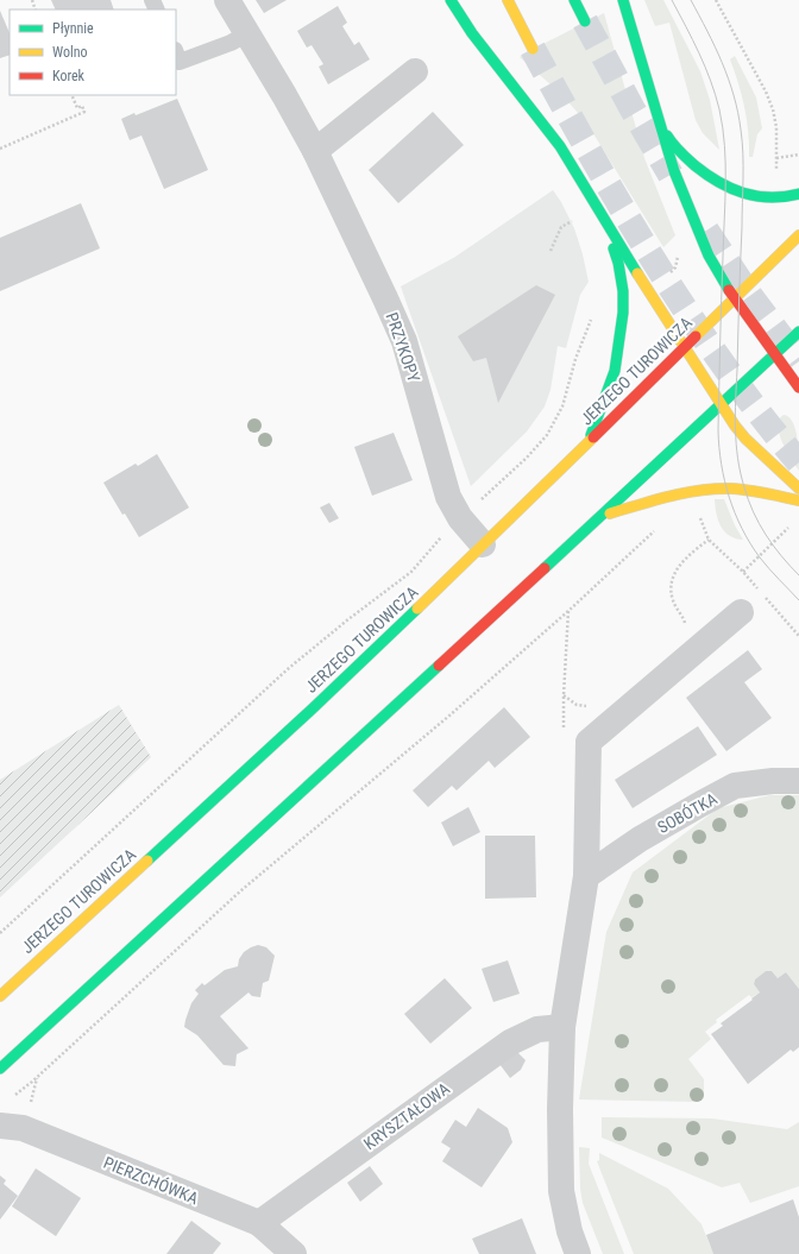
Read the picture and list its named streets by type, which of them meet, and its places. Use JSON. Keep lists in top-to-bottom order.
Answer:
{
  "streets": {
    "main road": ["JERZEGO TUROWICZA"],
    "street": [
      "PRZYKOPY",
      "SOBÓTKA",
      "KRYSZTAŁOWA",
      "PIERZCHÓWKA"
    ]
  },
  "crossings": [
    ["PRZYKOPY", "JERZEGO TUROWICZA"],
    ["KRYSZTAŁOWA", "PIERZCHÓWKA"]
  ],
  "legend": ["Płynnie", "Wolno", "Korek"]
}
